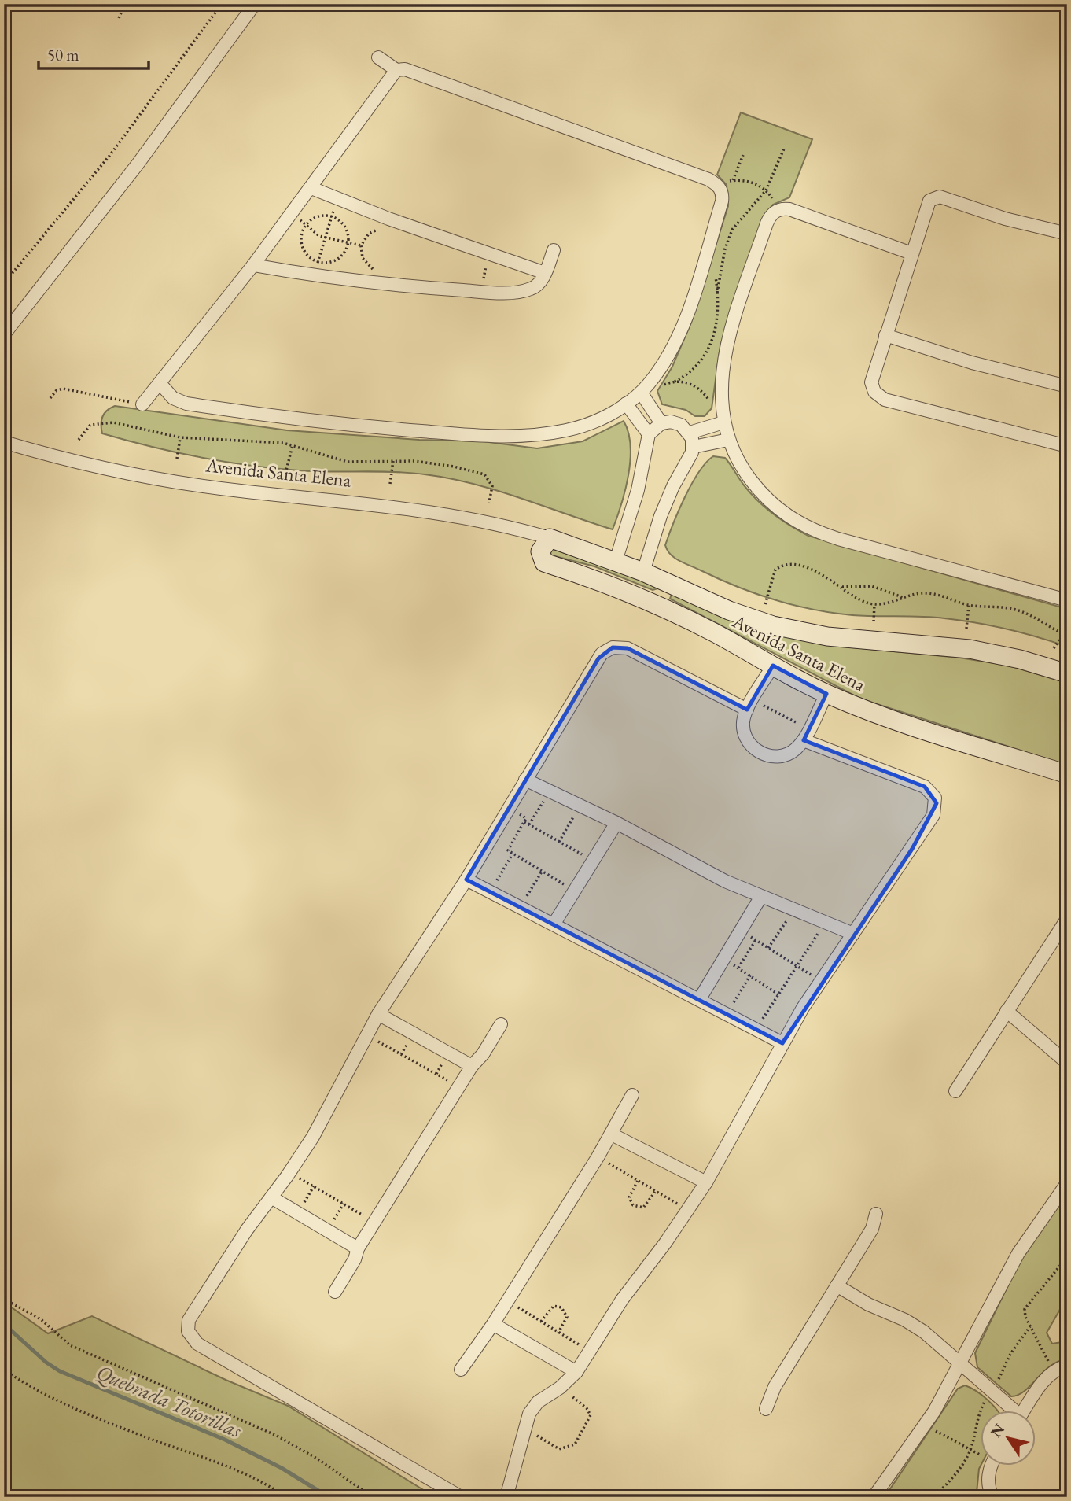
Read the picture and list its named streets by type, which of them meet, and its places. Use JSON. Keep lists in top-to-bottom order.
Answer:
{
  "streets": {
    "street": ["Avenida Santa Elena"]
  },
  "water": ["Quebrada Totorillas"],
  "scale_bar": "50 m",
  "north": "top left"
}
